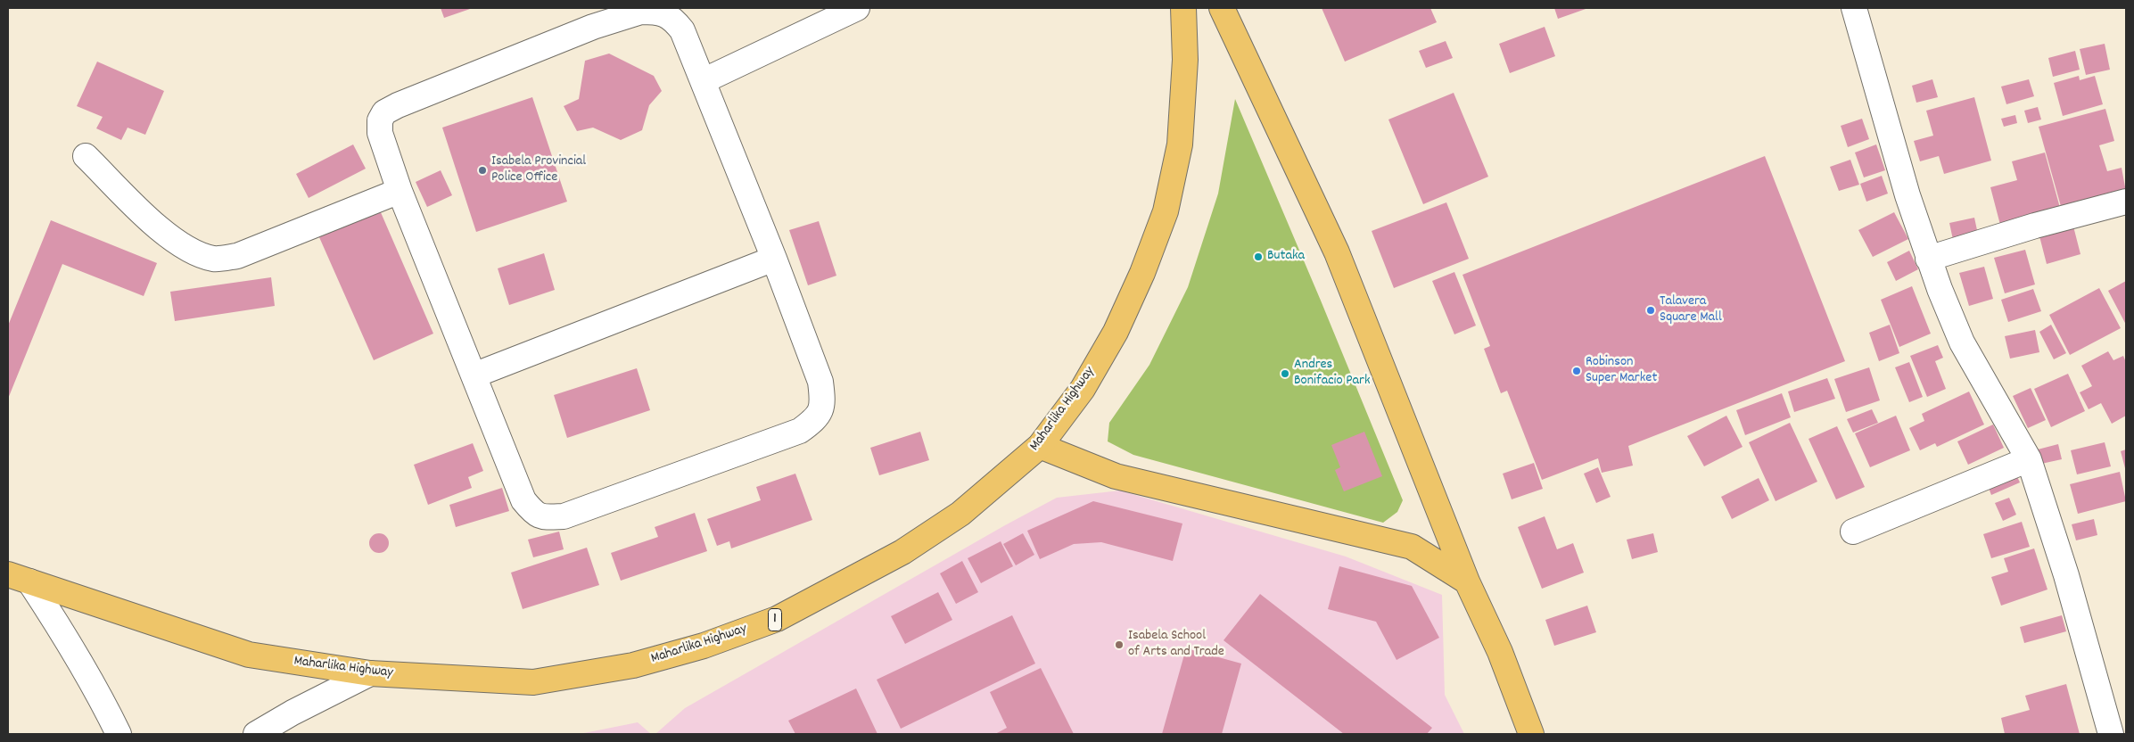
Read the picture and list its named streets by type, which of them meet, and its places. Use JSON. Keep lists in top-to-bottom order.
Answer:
{
  "streets": {
    "main road": ["Maharlika Highway", "1"]
  },
  "places": [
    "Isabela Provincial Police Office",
    "Butaka",
    "Talavera Square Mall",
    "Robinson Super Market",
    "Andres Bonifacio Park",
    "Isabela School of Arts and Trade"
  ]
}
